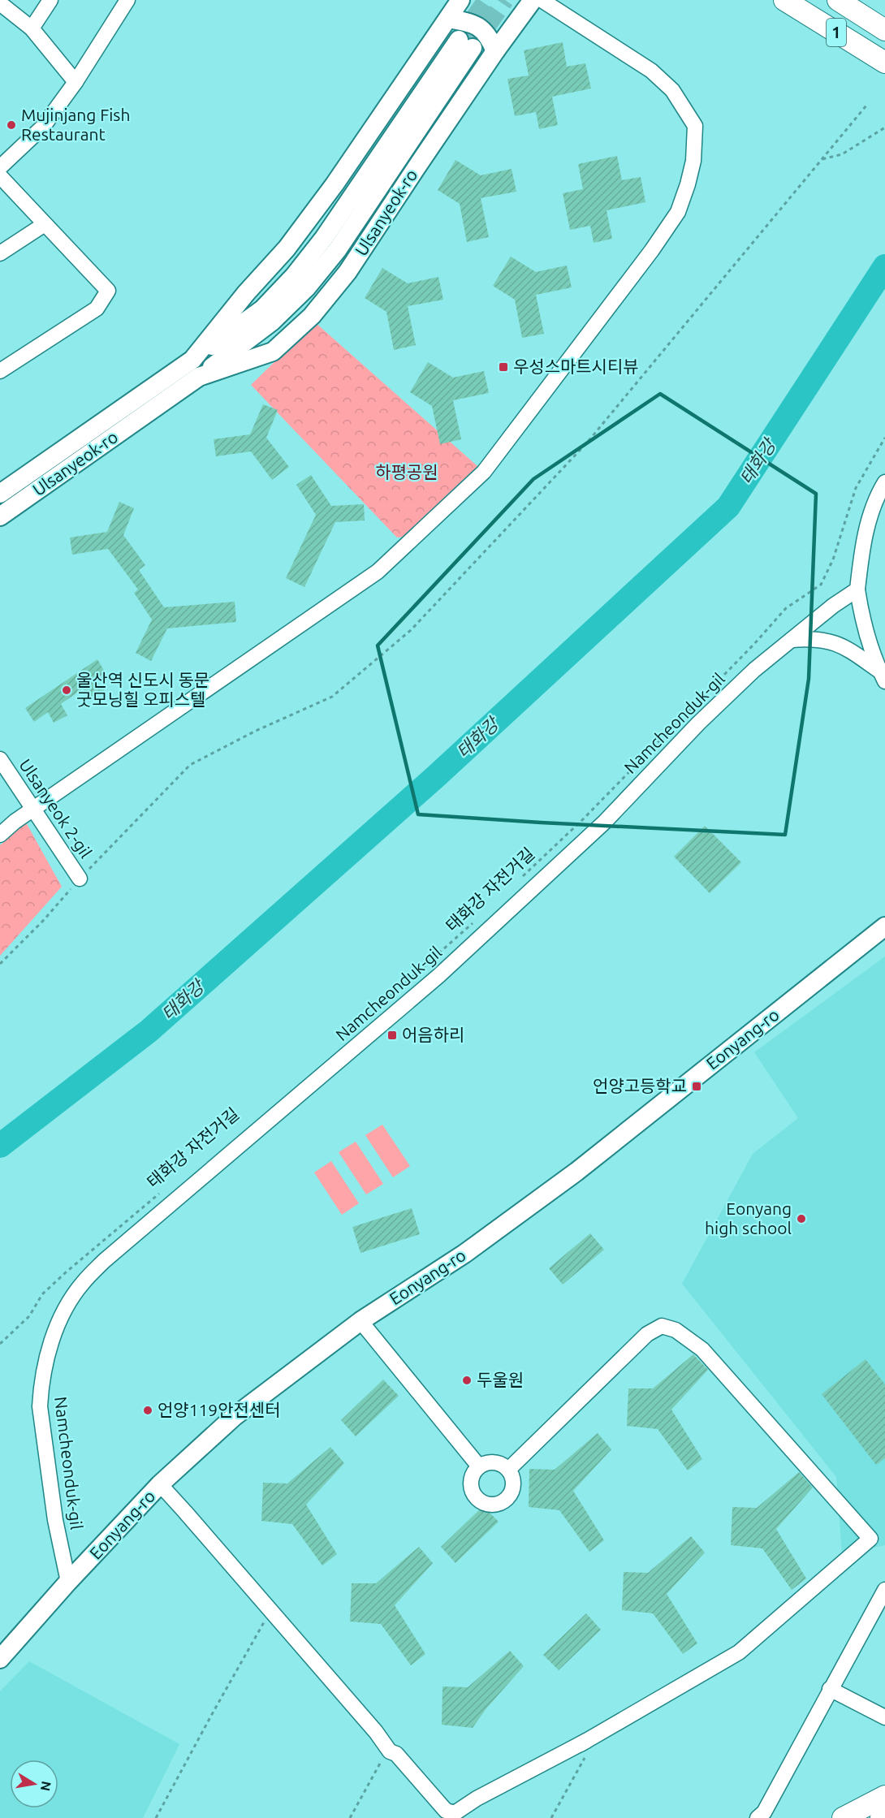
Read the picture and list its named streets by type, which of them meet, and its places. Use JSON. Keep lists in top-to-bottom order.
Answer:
{
  "streets": {
    "highway": ["1"],
    "main road": ["Ulsanyeok-ro", "Eonyang-ro"],
    "street": ["Namcheonduk-gil", "Ulsanyeok 2-gil"],
    "path": ["태화강 자전거길"]
  },
  "crossings": [
    ["Namcheonduk-gil", "Eonyang-ro"]
  ],
  "water": ["태화강"],
  "parks": ["하평공원"],
  "places": {
    "other": [
      "Mujinjang Fish Restaurant",
      "울산역 신도시 동문 굿모닝힐 오피스텔",
      "Eonyang high school",
      "두울원",
      "언양119안전센터"
    ],
    "transit": ["우성스마트시티뷰", "어음하리", "언양고등학교"]
  },
  "north": "right"
}
